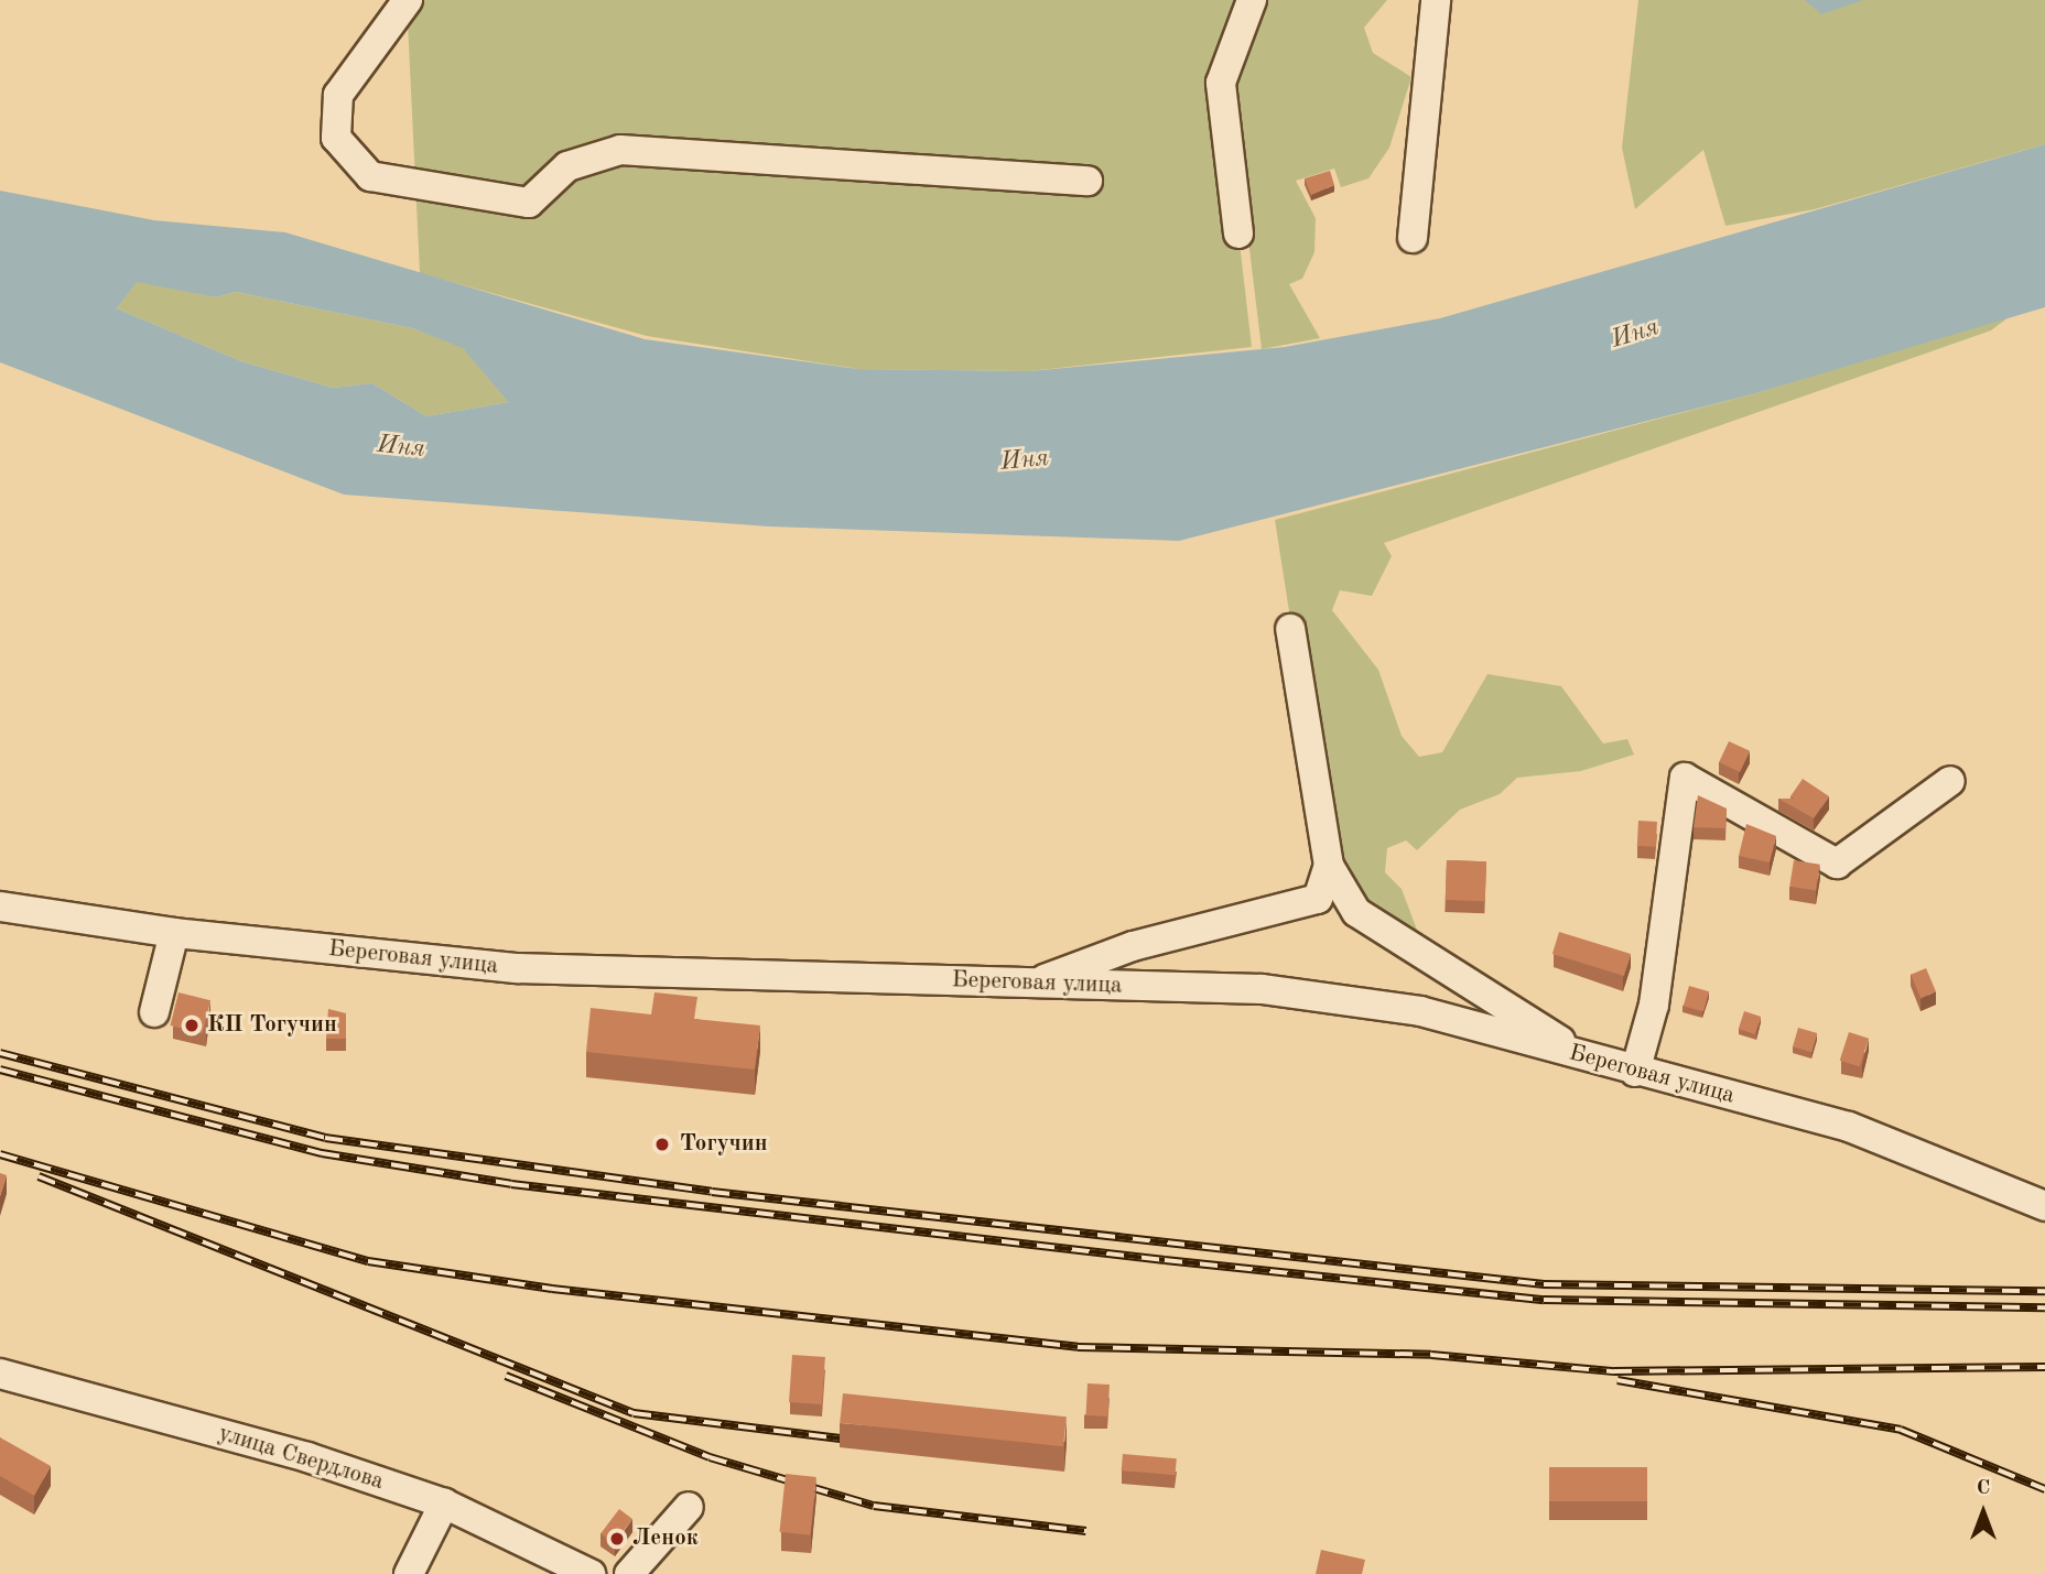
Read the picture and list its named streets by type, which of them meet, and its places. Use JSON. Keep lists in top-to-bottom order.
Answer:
{
  "streets": {
    "street": ["Береговая улица", "улица Свердлова"]
  },
  "water": ["Иня"],
  "places": ["КП Тогучин", "Тогучин", "Ленок"],
  "north": "top"
}
